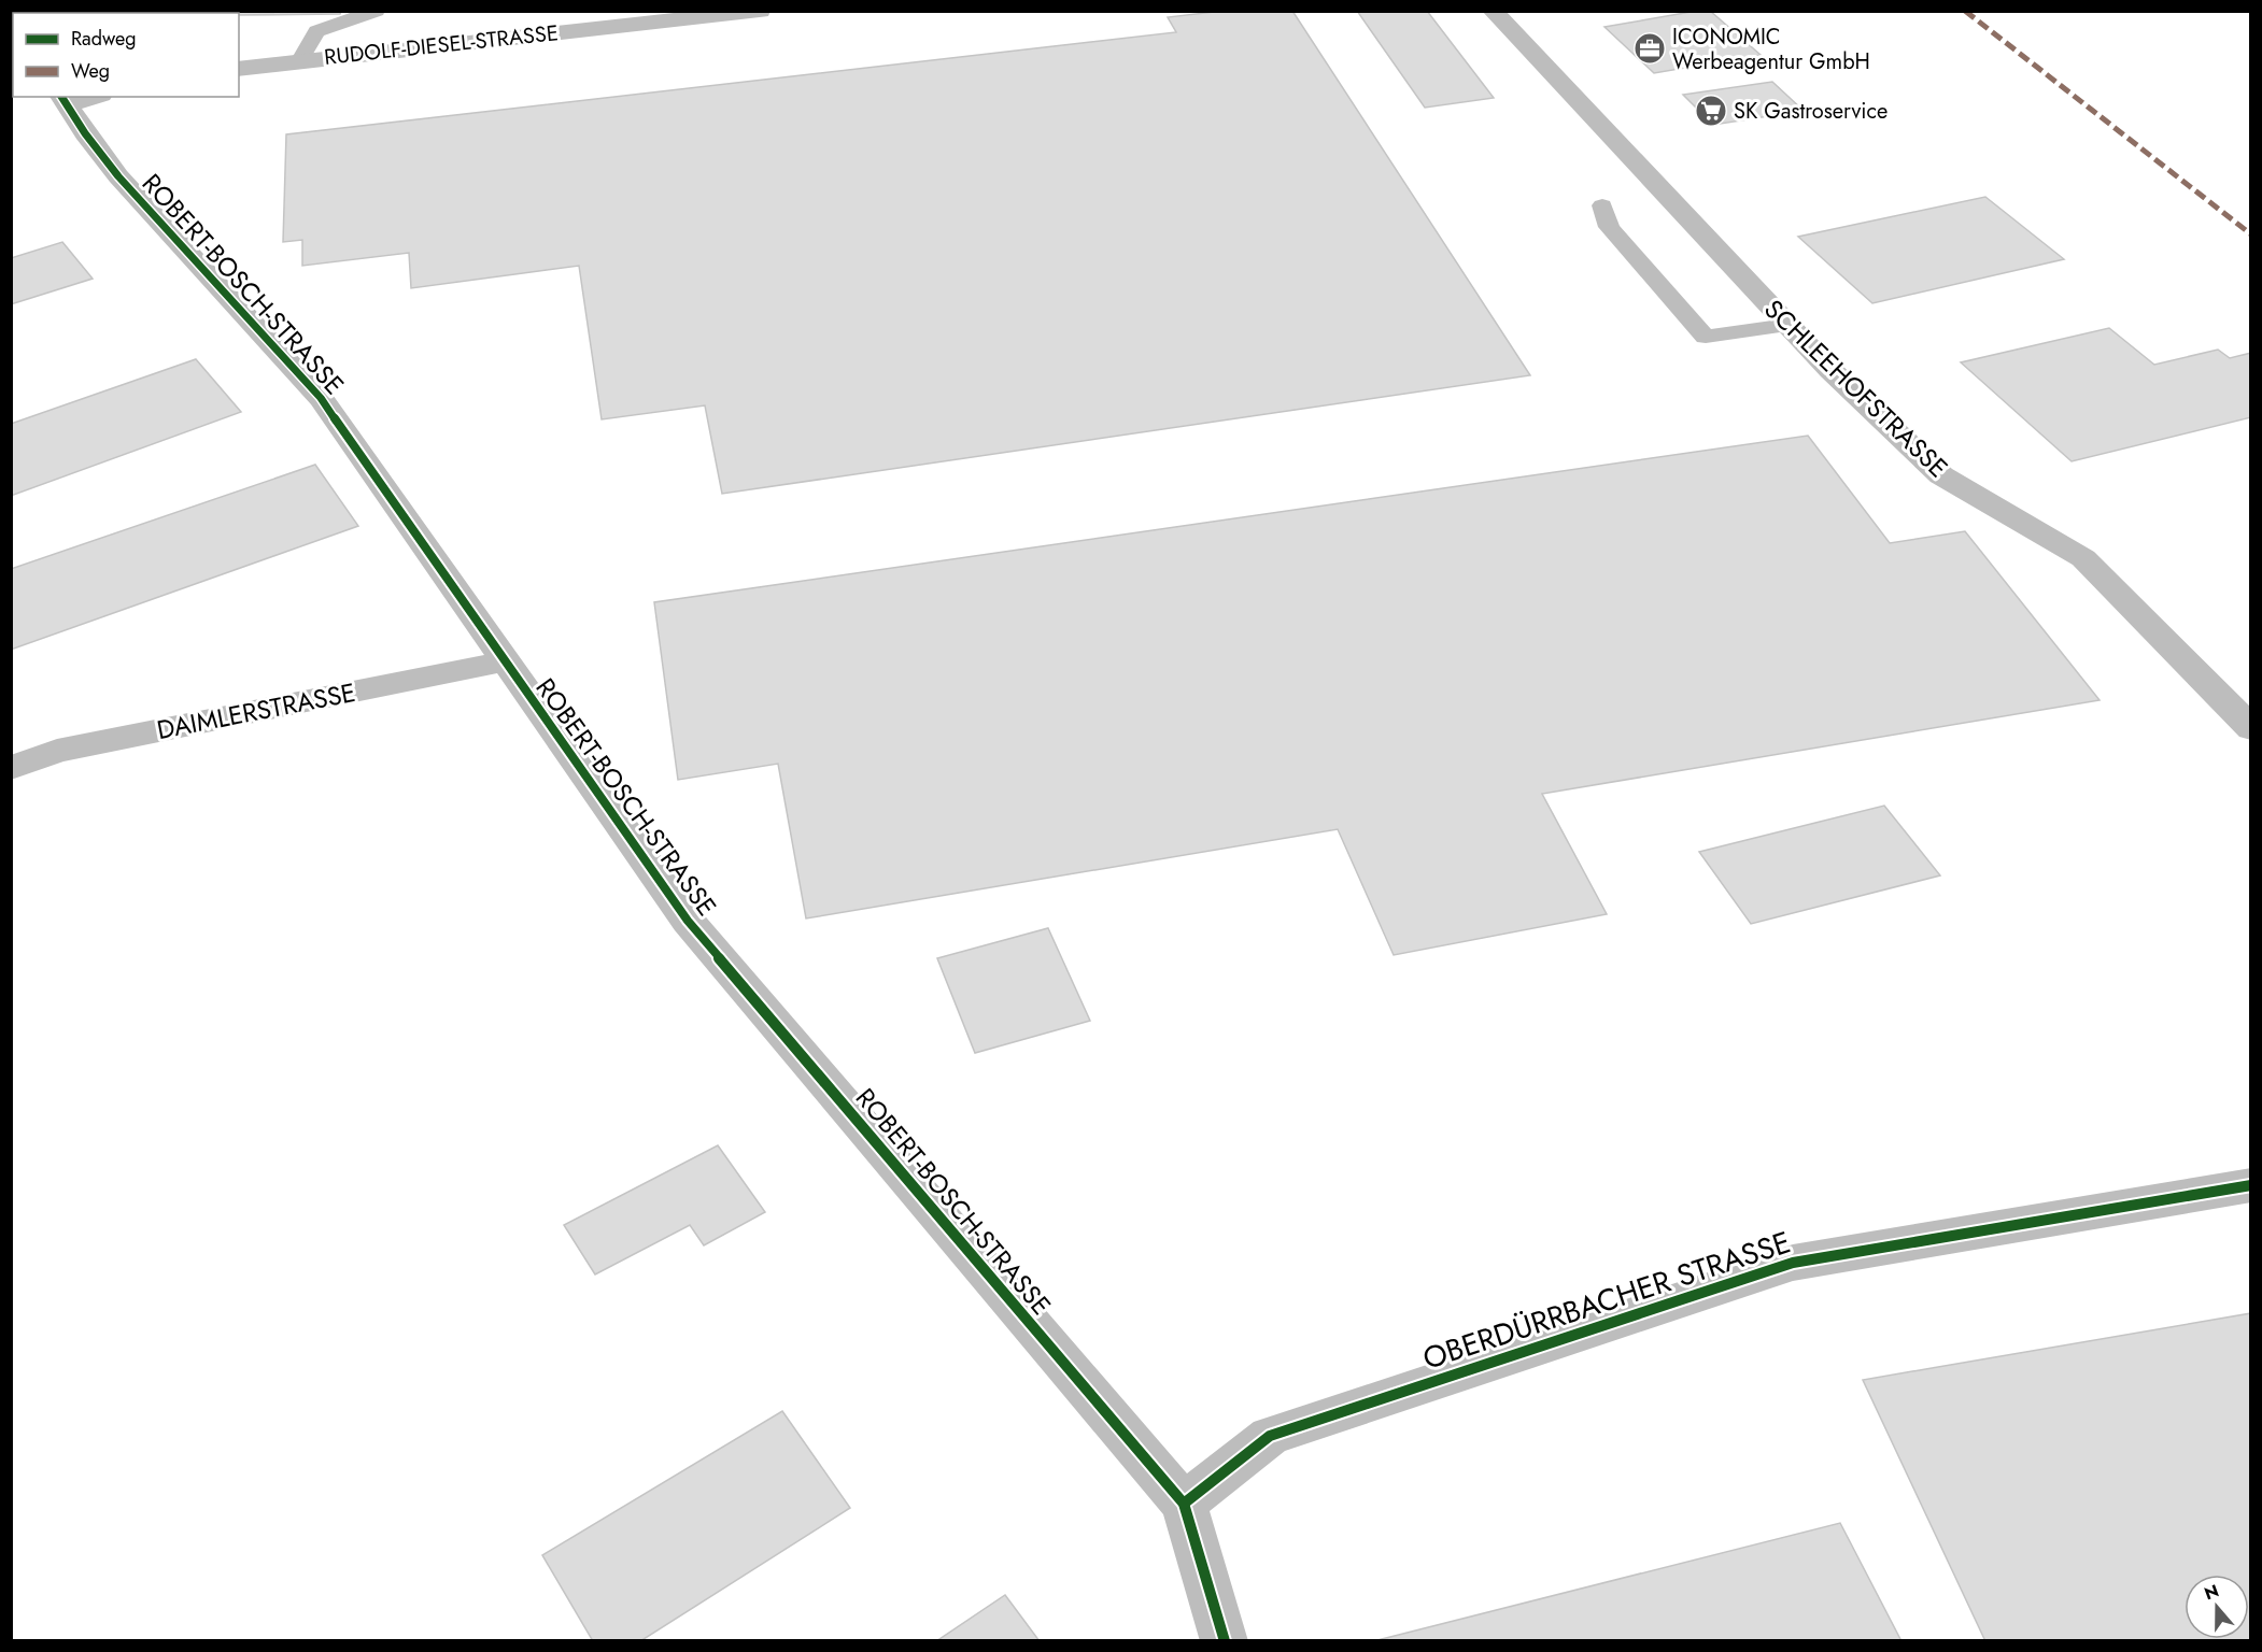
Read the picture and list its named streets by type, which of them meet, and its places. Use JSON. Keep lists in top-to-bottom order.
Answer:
{
  "streets": {
    "street": [
      "RUDOLF-DIESEL-STRASSE",
      "ROBERT-BOSCH-STRASSE",
      "SCHLEEHOFSTRASSE",
      "DAIMLERSTRASSE",
      "OBERDÜRRBACHER STRASSE"
    ]
  },
  "crossings": [
    ["ROBERT-BOSCH-STRASSE", "DAIMLERSTRASSE"],
    ["ROBERT-BOSCH-STRASSE", "OBERDÜRRBACHER STRASSE"]
  ],
  "places": {
    "office": ["ICONOMIC Werbeagentur GmbH"],
    "supermarket": ["SK Gastroservice"]
  },
  "legend": ["Radweg", "Weg"],
  "north": "top"
}
